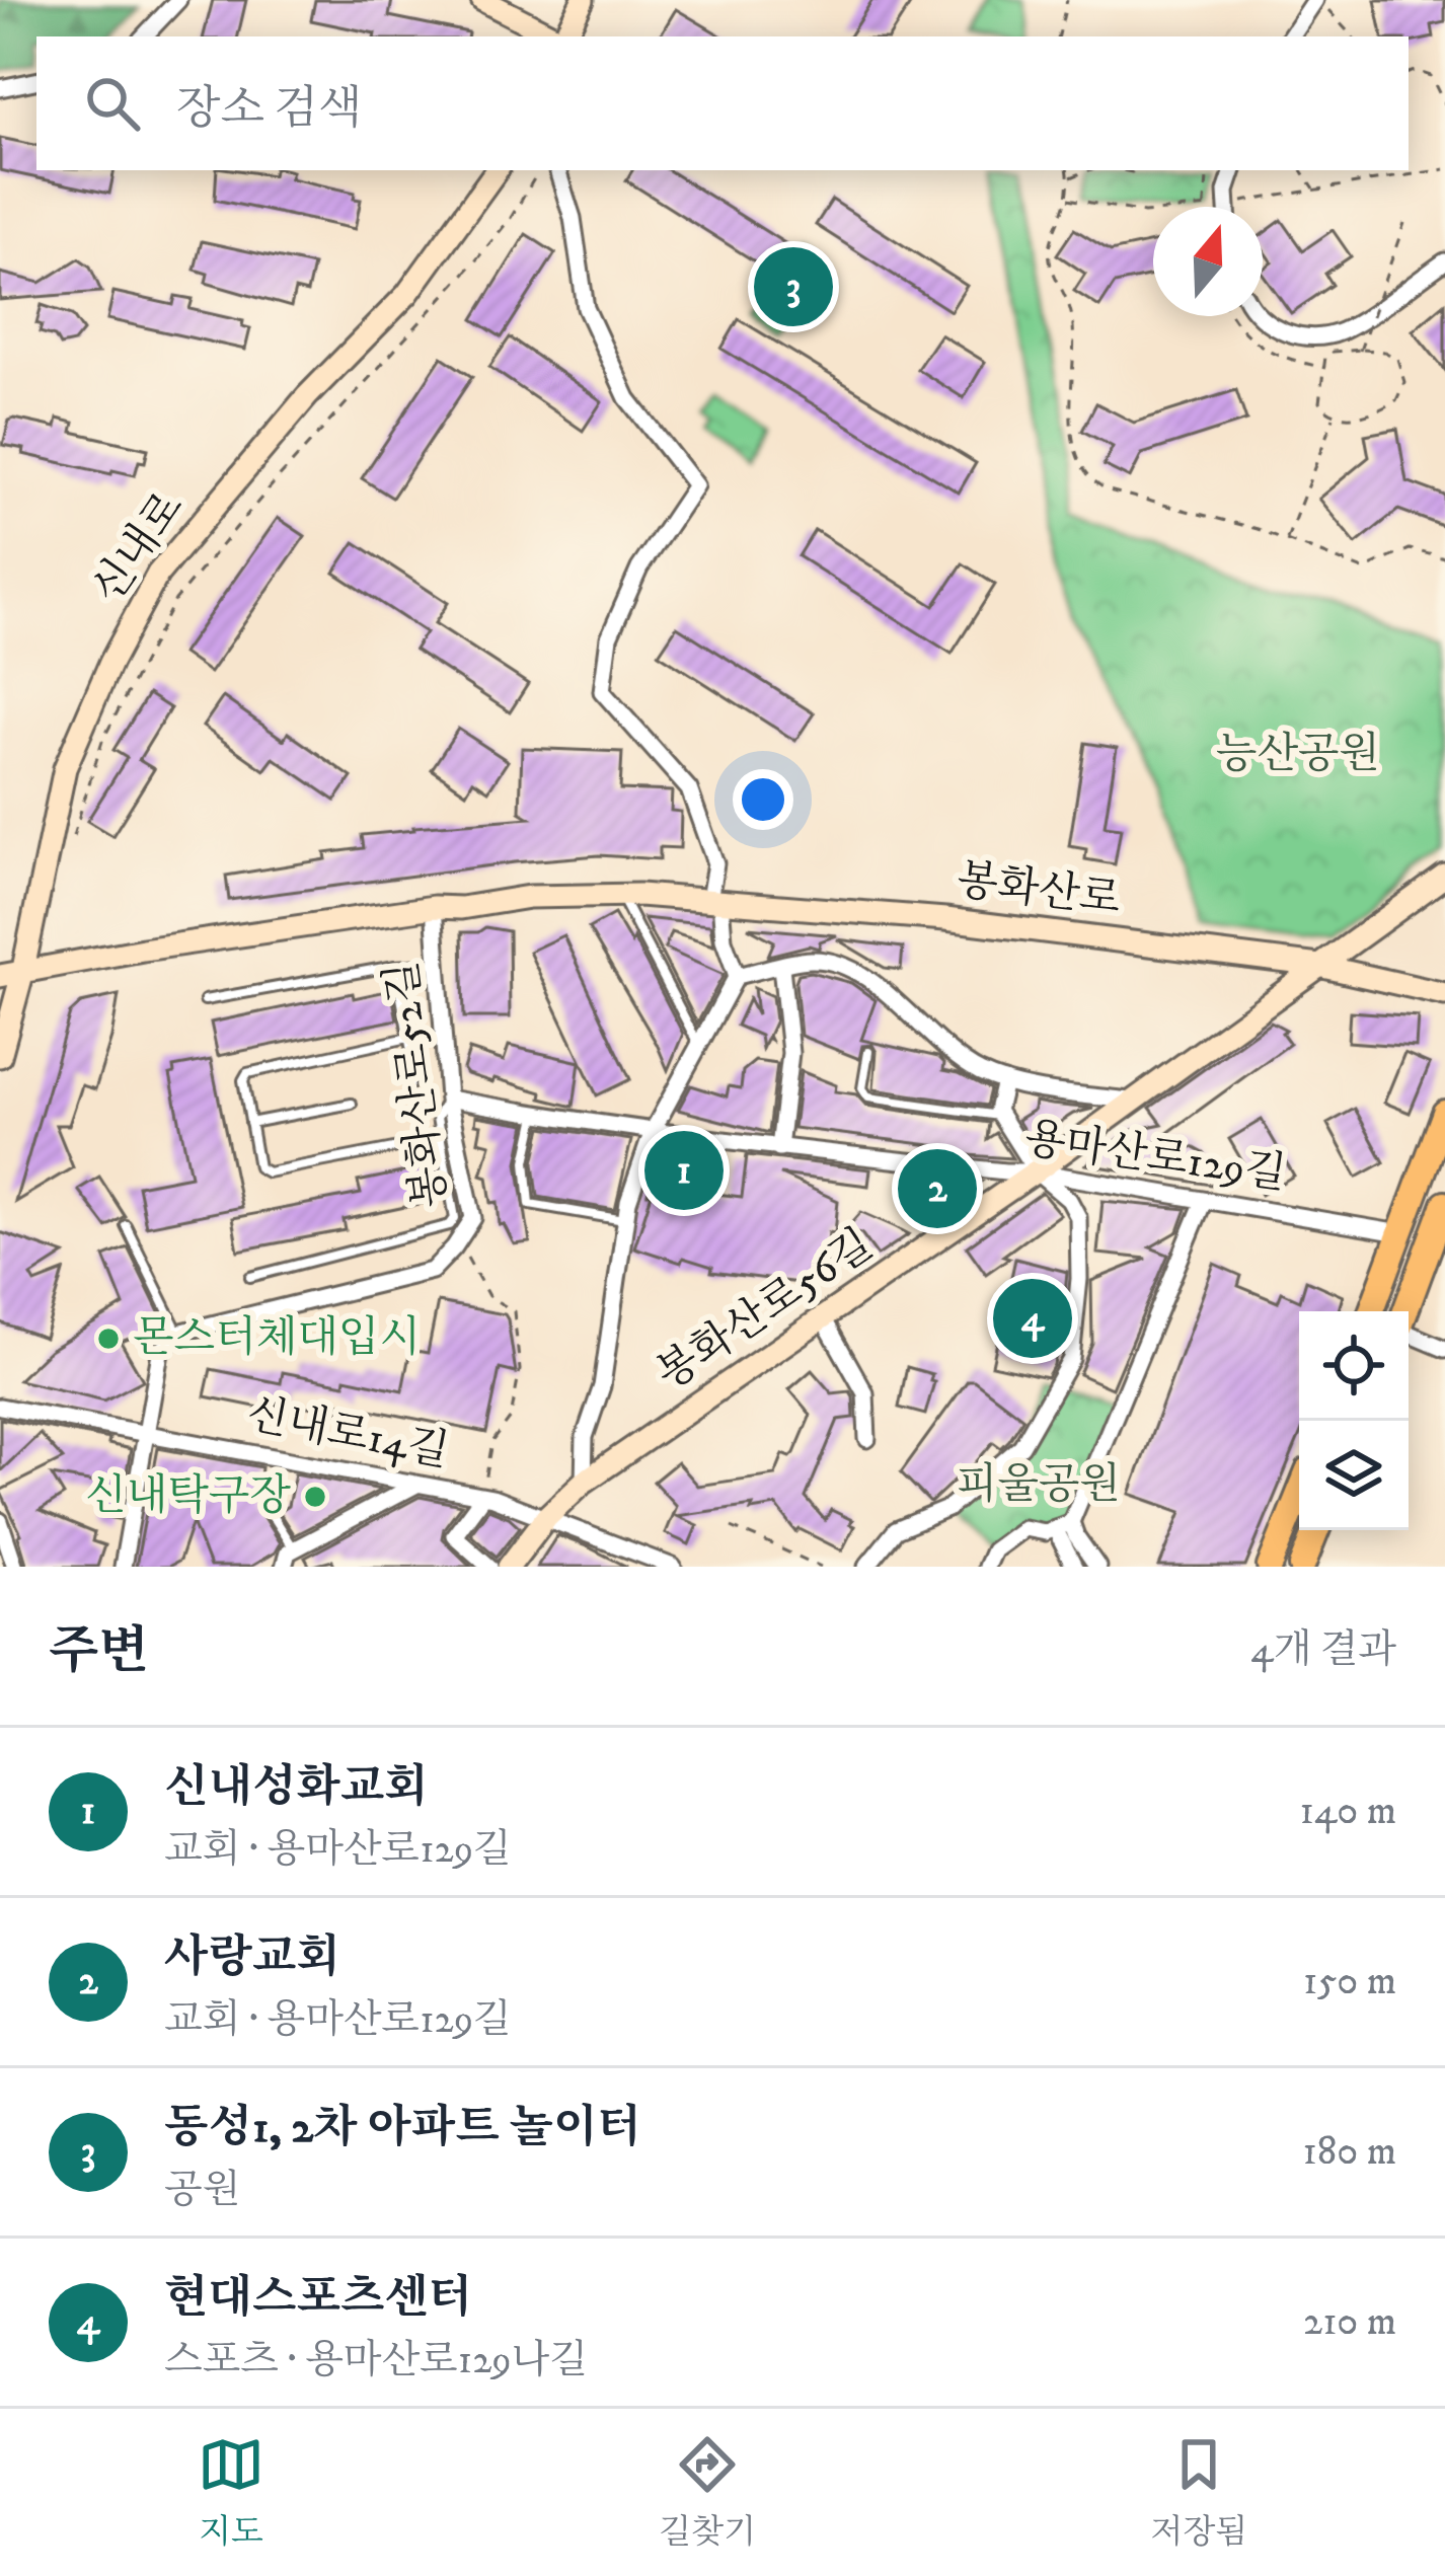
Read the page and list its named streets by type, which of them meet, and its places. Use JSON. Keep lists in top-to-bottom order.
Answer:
{
  "streets": {
    "main road": ["신내로", "봉화산로", "봉화산로56길"],
    "street": ["봉화산로52길", "용마산로129길", "신내로14길"]
  },
  "crossings": [
    ["신내로", "봉화산로"],
    ["봉화산로", "봉화산로52길"],
    ["봉화산로", "봉화산로56길"],
    ["봉화산로52길", "용마산로129길"],
    ["용마산로129길", "봉화산로56길"],
    ["봉화산로56길", "신내로14길"]
  ],
  "parks": ["능산공원", "피울공원"],
  "places": ["몬스터체대입시", "신내탁구장"],
  "north": "top",
  "page": {
    "search": "장소 검색",
    "pins": [
      "3",
      "1",
      "2",
      "4"
    ],
    "heading": ["주변", "4개 결과"],
    "list": [
      {
        "mark": "1",
        "name": "신내성화교회",
        "note": "교회 · 용마산로129길",
        "value": "140 m"
      },
      {
        "mark": "2",
        "name": "사랑교회",
        "note": "교회 · 용마산로129길",
        "value": "150 m"
      },
      {
        "mark": "3",
        "name": "동성1, 2차 아파트 놀이터",
        "note": "공원",
        "value": "180 m"
      },
      {
        "mark": "4",
        "name": "현대스포츠센터",
        "note": "스포츠 · 용마산로129나길",
        "value": "210 m"
      }
    ],
    "nav": ["지도", "길찾기", "저장됨"]
  }
}
